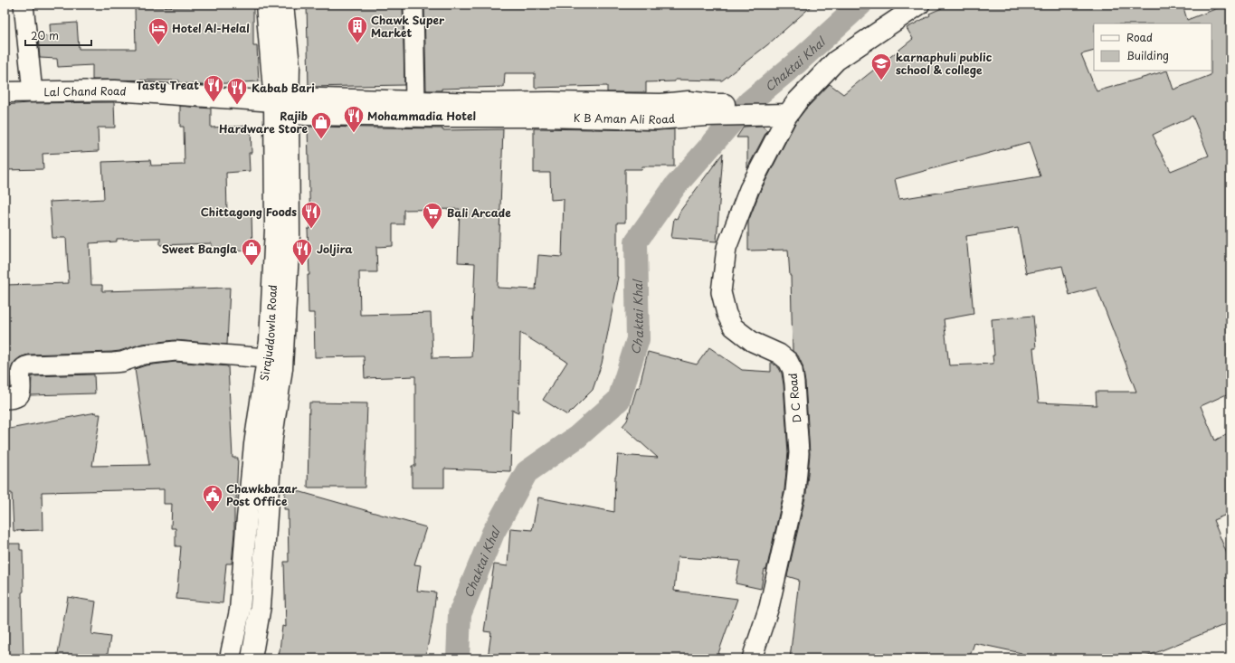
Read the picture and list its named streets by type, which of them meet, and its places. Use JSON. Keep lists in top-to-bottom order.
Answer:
{
  "streets": {
    "street": [
      "Lal Chand Road",
      "K B Aman Ali Road",
      "Sirajuddowla Road",
      "D C Road"
    ]
  },
  "crossings": [
    ["Lal Chand Road", "K B Aman Ali Road"],
    ["Lal Chand Road", "Sirajuddowla Road"],
    ["K B Aman Ali Road", "Sirajuddowla Road"],
    ["K B Aman Ali Road", "D C Road"]
  ],
  "water": ["Chaktai Khal"],
  "places": {
    "building": ["Chawk Super Market"],
    "hotel": ["Hotel Al-Helal"],
    "school or university": ["karnaphuli public school & college"],
    "restaurant": [
      "Tasty Treat",
      "Kabab Bari",
      "Mohammadia Hotel",
      "Chittagong Foods",
      "Joljira"
    ],
    "shop": ["Rajib Hardware Store", "Sweet Bangla"],
    "supermarket": ["Bali Arcade"],
    "public building": ["Chawkbazar Post Office"]
  },
  "legend": ["Road", "Building"],
  "scale_bar": "20 m"
}
